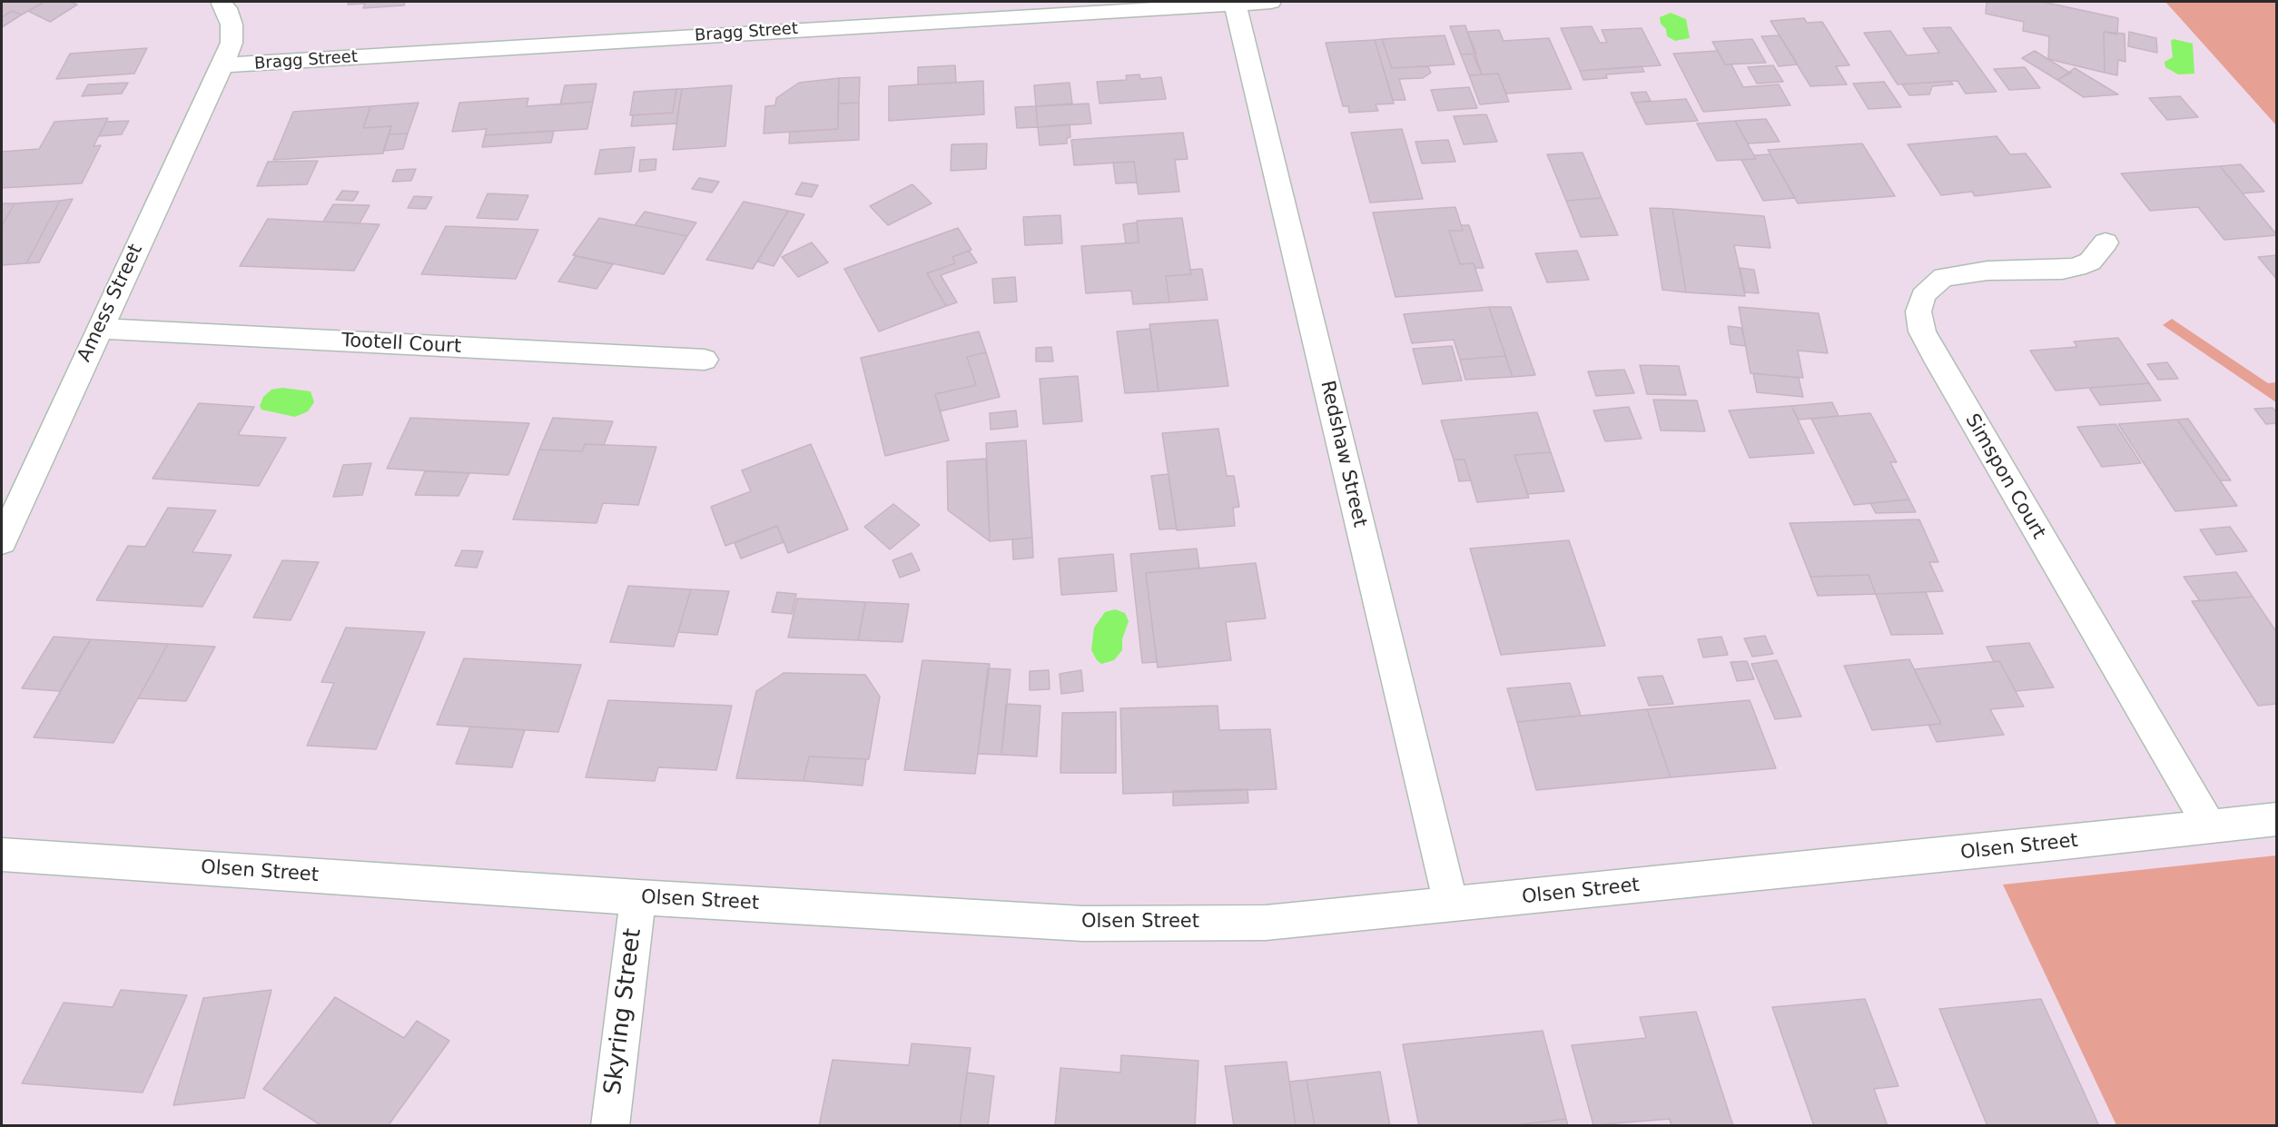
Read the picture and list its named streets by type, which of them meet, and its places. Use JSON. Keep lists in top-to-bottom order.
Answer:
{
  "streets": {
    "street": [
      "Bragg Street",
      "Amess Street",
      "Tootell Court",
      "Redshaw Street",
      "Simspon Court",
      "Olsen Street",
      "Skyring Street"
    ]
  },
  "crossings": [
    ["Bragg Street", "Amess Street"],
    ["Bragg Street", "Redshaw Street"],
    ["Amess Street", "Tootell Court"],
    ["Redshaw Street", "Olsen Street"],
    ["Simspon Court", "Olsen Street"],
    ["Olsen Street", "Skyring Street"]
  ]
}
